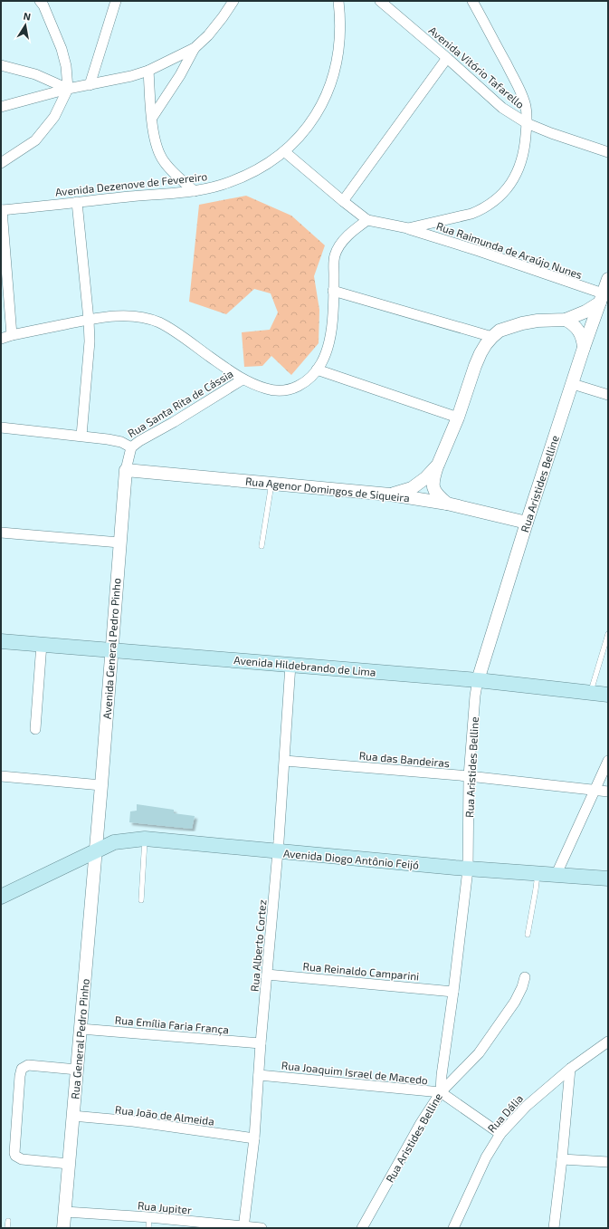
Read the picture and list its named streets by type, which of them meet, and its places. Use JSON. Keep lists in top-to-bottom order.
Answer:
{
  "streets": {
    "main road": ["Avenida Hildebrando de Lima", "Avenida Diogo Antônio Feijó"],
    "street": [
      "Avenida Vitório Tafarello",
      "Avenida Dezenove de Fevereiro",
      "Rua Raimunda de Araújo Nunes",
      "Rua Santa Rita de Cássia",
      "Rua Aristides Belline",
      "Rua Agenor Domingos de Siqueira",
      "Avenida General Pedro Pinho",
      "Rua das Bandeiras",
      "Rua Alberto Cortez",
      "Rua Reinaldo Camparini",
      "Rua Emília Faria França",
      "Rua General Pedro Pinho",
      "Rua Joaquim Israel de Macedo",
      "Rua Dália",
      "Rua João de Almeida",
      "Rua Jupiter"
    ]
  },
  "crossings": [
    ["Rua Raimunda de Araújo Nunes", "Rua Aristides Belline"],
    ["Rua Santa Rita de Cássia", "Avenida General Pedro Pinho"],
    ["Rua Aristides Belline", "Rua Agenor Domingos de Siqueira"],
    ["Rua Aristides Belline", "Avenida Hildebrando de Lima"],
    ["Rua Aristides Belline", "Rua das Bandeiras"],
    ["Rua Aristides Belline", "Avenida Diogo Antônio Feijó"],
    ["Rua Aristides Belline", "Rua Reinaldo Camparini"],
    ["Rua Aristides Belline", "Rua Joaquim Israel de Macedo"],
    ["Rua Agenor Domingos de Siqueira", "Avenida General Pedro Pinho"],
    ["Avenida General Pedro Pinho", "Avenida Hildebrando de Lima"],
    ["Avenida General Pedro Pinho", "Avenida Diogo Antônio Feijó"],
    ["Avenida General Pedro Pinho", "Rua General Pedro Pinho"],
    ["Avenida Hildebrando de Lima", "Rua Alberto Cortez"],
    ["Rua das Bandeiras", "Rua Alberto Cortez"],
    ["Avenida Diogo Antônio Feijó", "Rua Alberto Cortez"],
    ["Avenida Diogo Antônio Feijó", "Rua General Pedro Pinho"],
    ["Rua Alberto Cortez", "Rua Reinaldo Camparini"],
    ["Rua Alberto Cortez", "Rua Emília Faria França"],
    ["Rua Alberto Cortez", "Rua Joaquim Israel de Macedo"],
    ["Rua Alberto Cortez", "Rua João de Almeida"],
    ["Rua Alberto Cortez", "Rua Jupiter"],
    ["Rua Emília Faria França", "Rua General Pedro Pinho"],
    ["Rua General Pedro Pinho", "Rua João de Almeida"],
    ["Rua General Pedro Pinho", "Rua Jupiter"],
    ["Rua Joaquim Israel de Macedo", "Rua Dália"]
  ],
  "north": "top"
}
